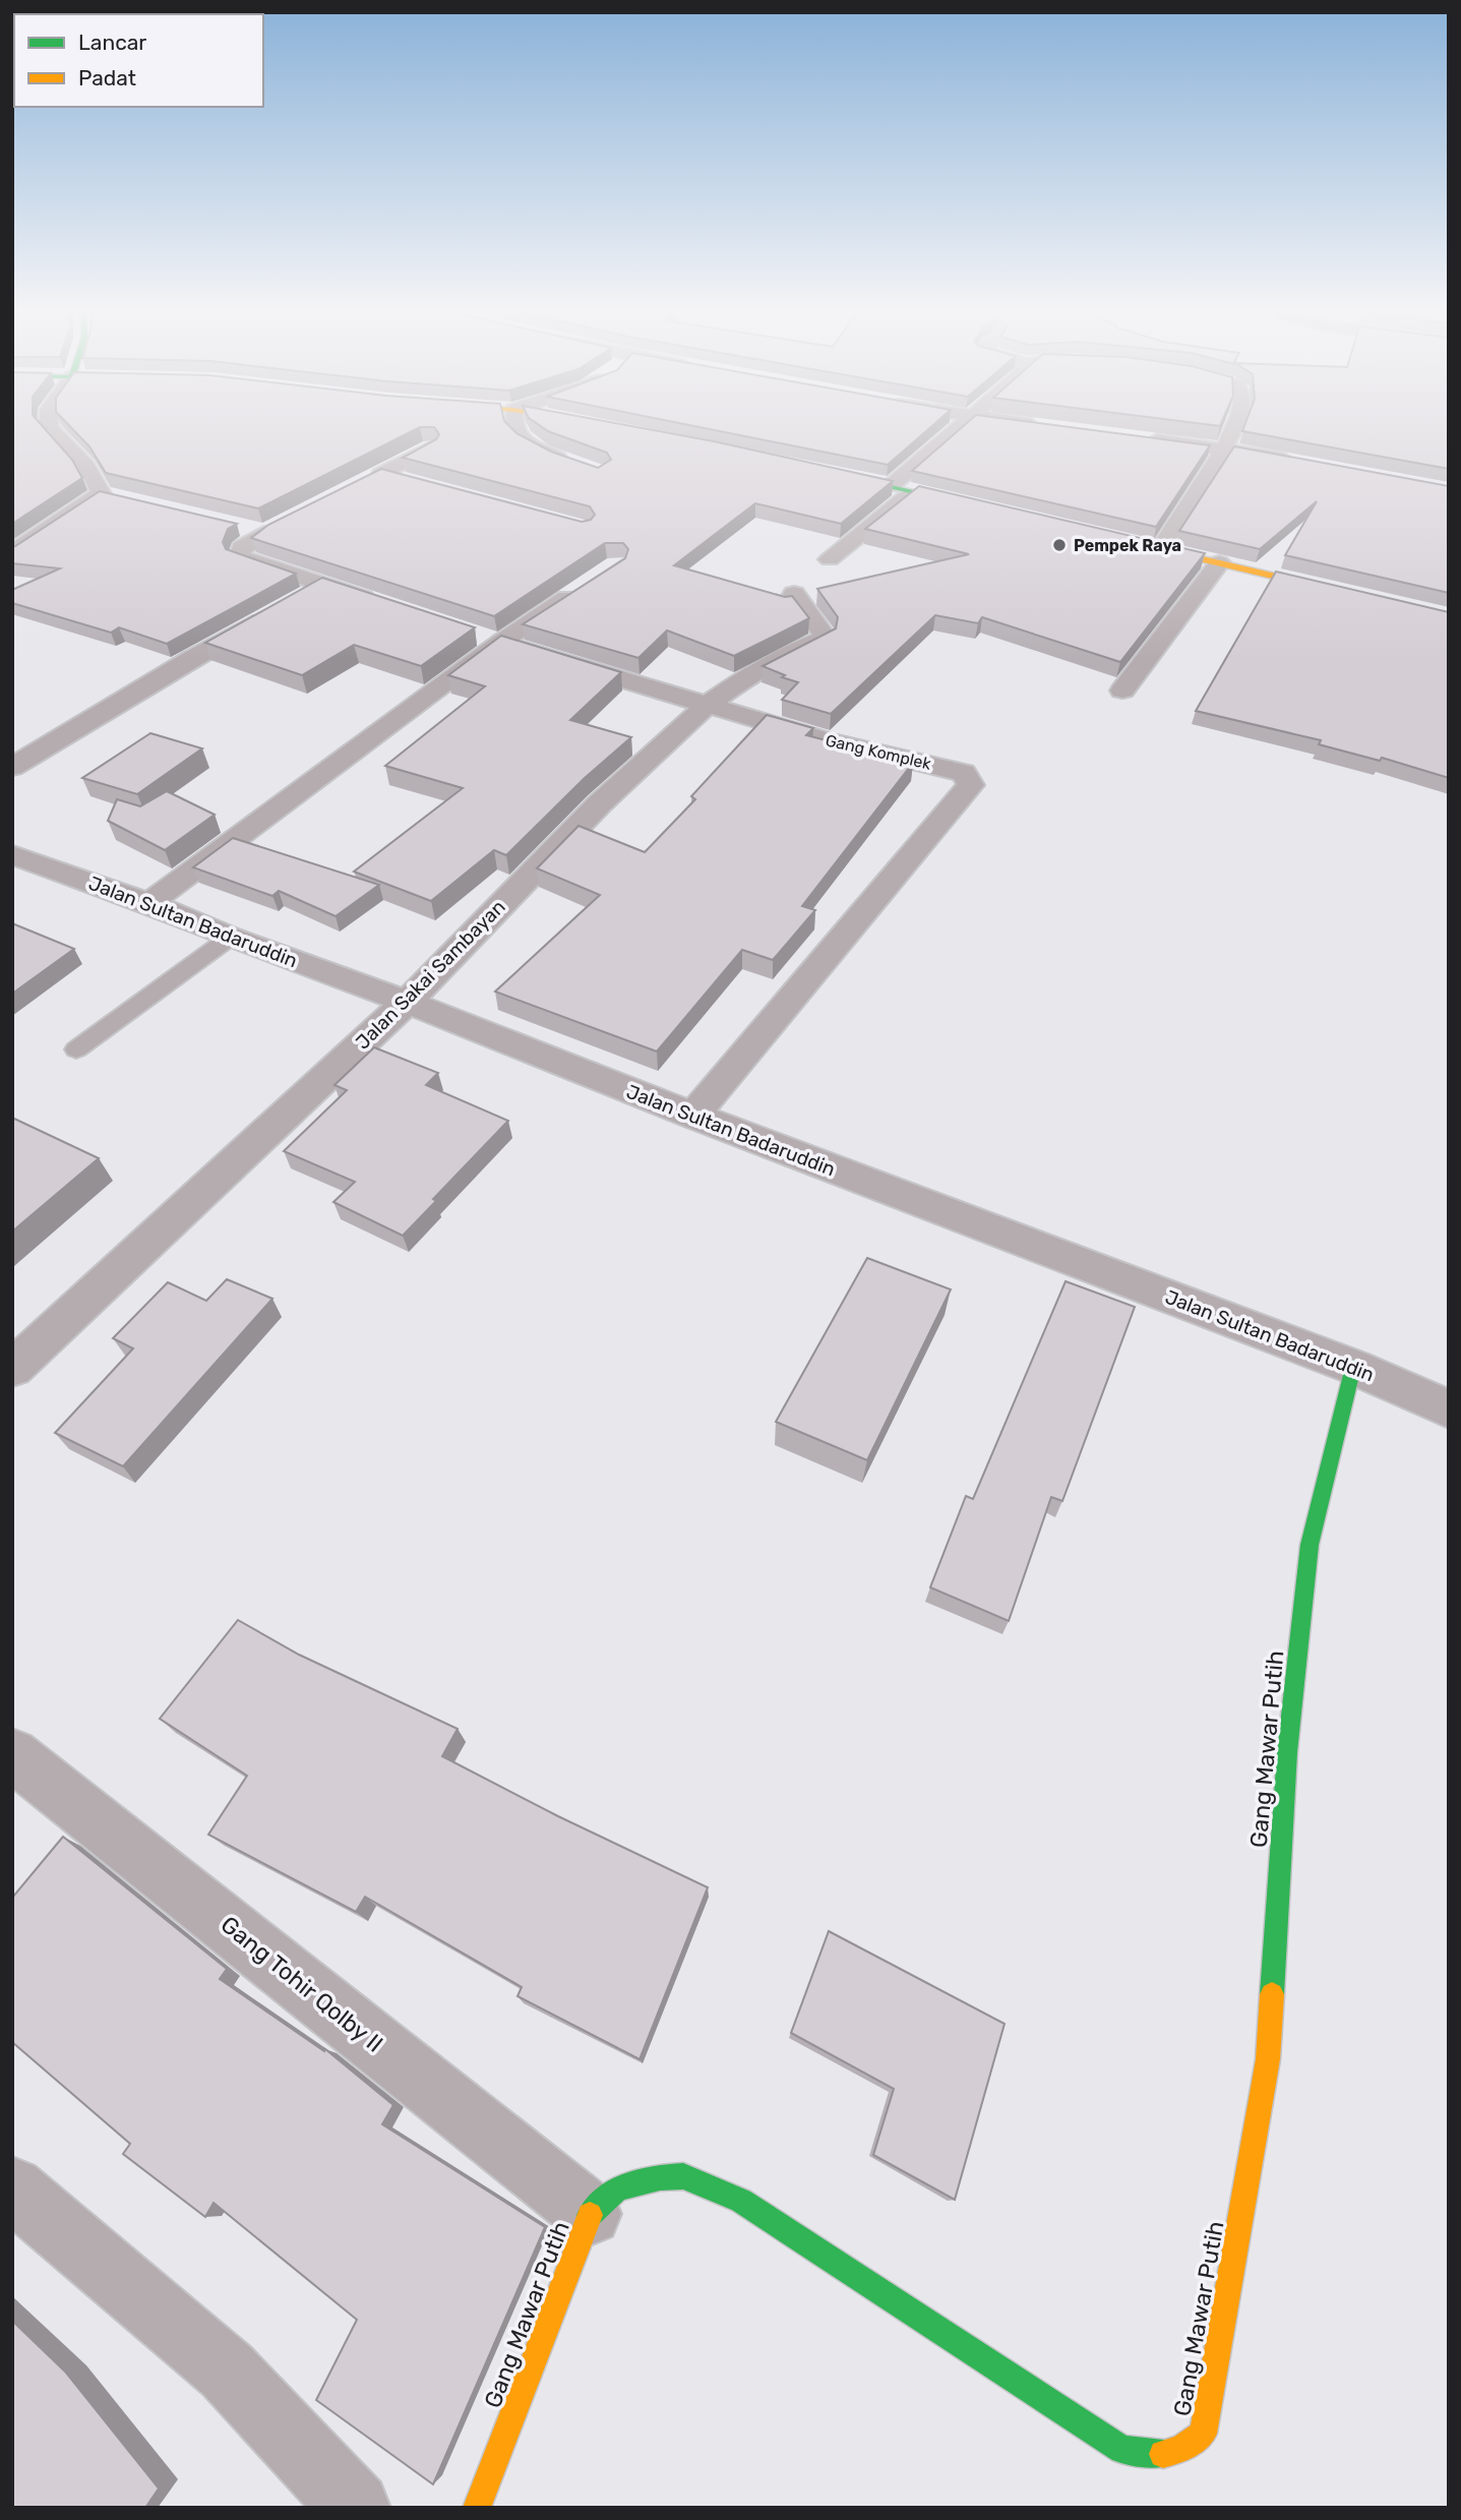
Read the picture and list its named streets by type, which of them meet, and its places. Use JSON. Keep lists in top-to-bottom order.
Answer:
{
  "streets": {
    "street": [
      "Gang Komplek",
      "Jalan Sultan Badaruddin",
      "Jalan Sakai Sambayan",
      "Gang Mawar Putih",
      "Gang Tohir Qolby II"
    ]
  },
  "crossings": [
    ["Gang Komplek", "Jalan Sultan Badaruddin"],
    ["Gang Komplek", "Jalan Sakai Sambayan"],
    ["Jalan Sultan Badaruddin", "Jalan Sakai Sambayan"],
    ["Jalan Sultan Badaruddin", "Gang Mawar Putih"],
    ["Gang Mawar Putih", "Gang Tohir Qolby II"]
  ],
  "places": ["Pempek Raya"],
  "legend": ["Lancar", "Padat"]
}
